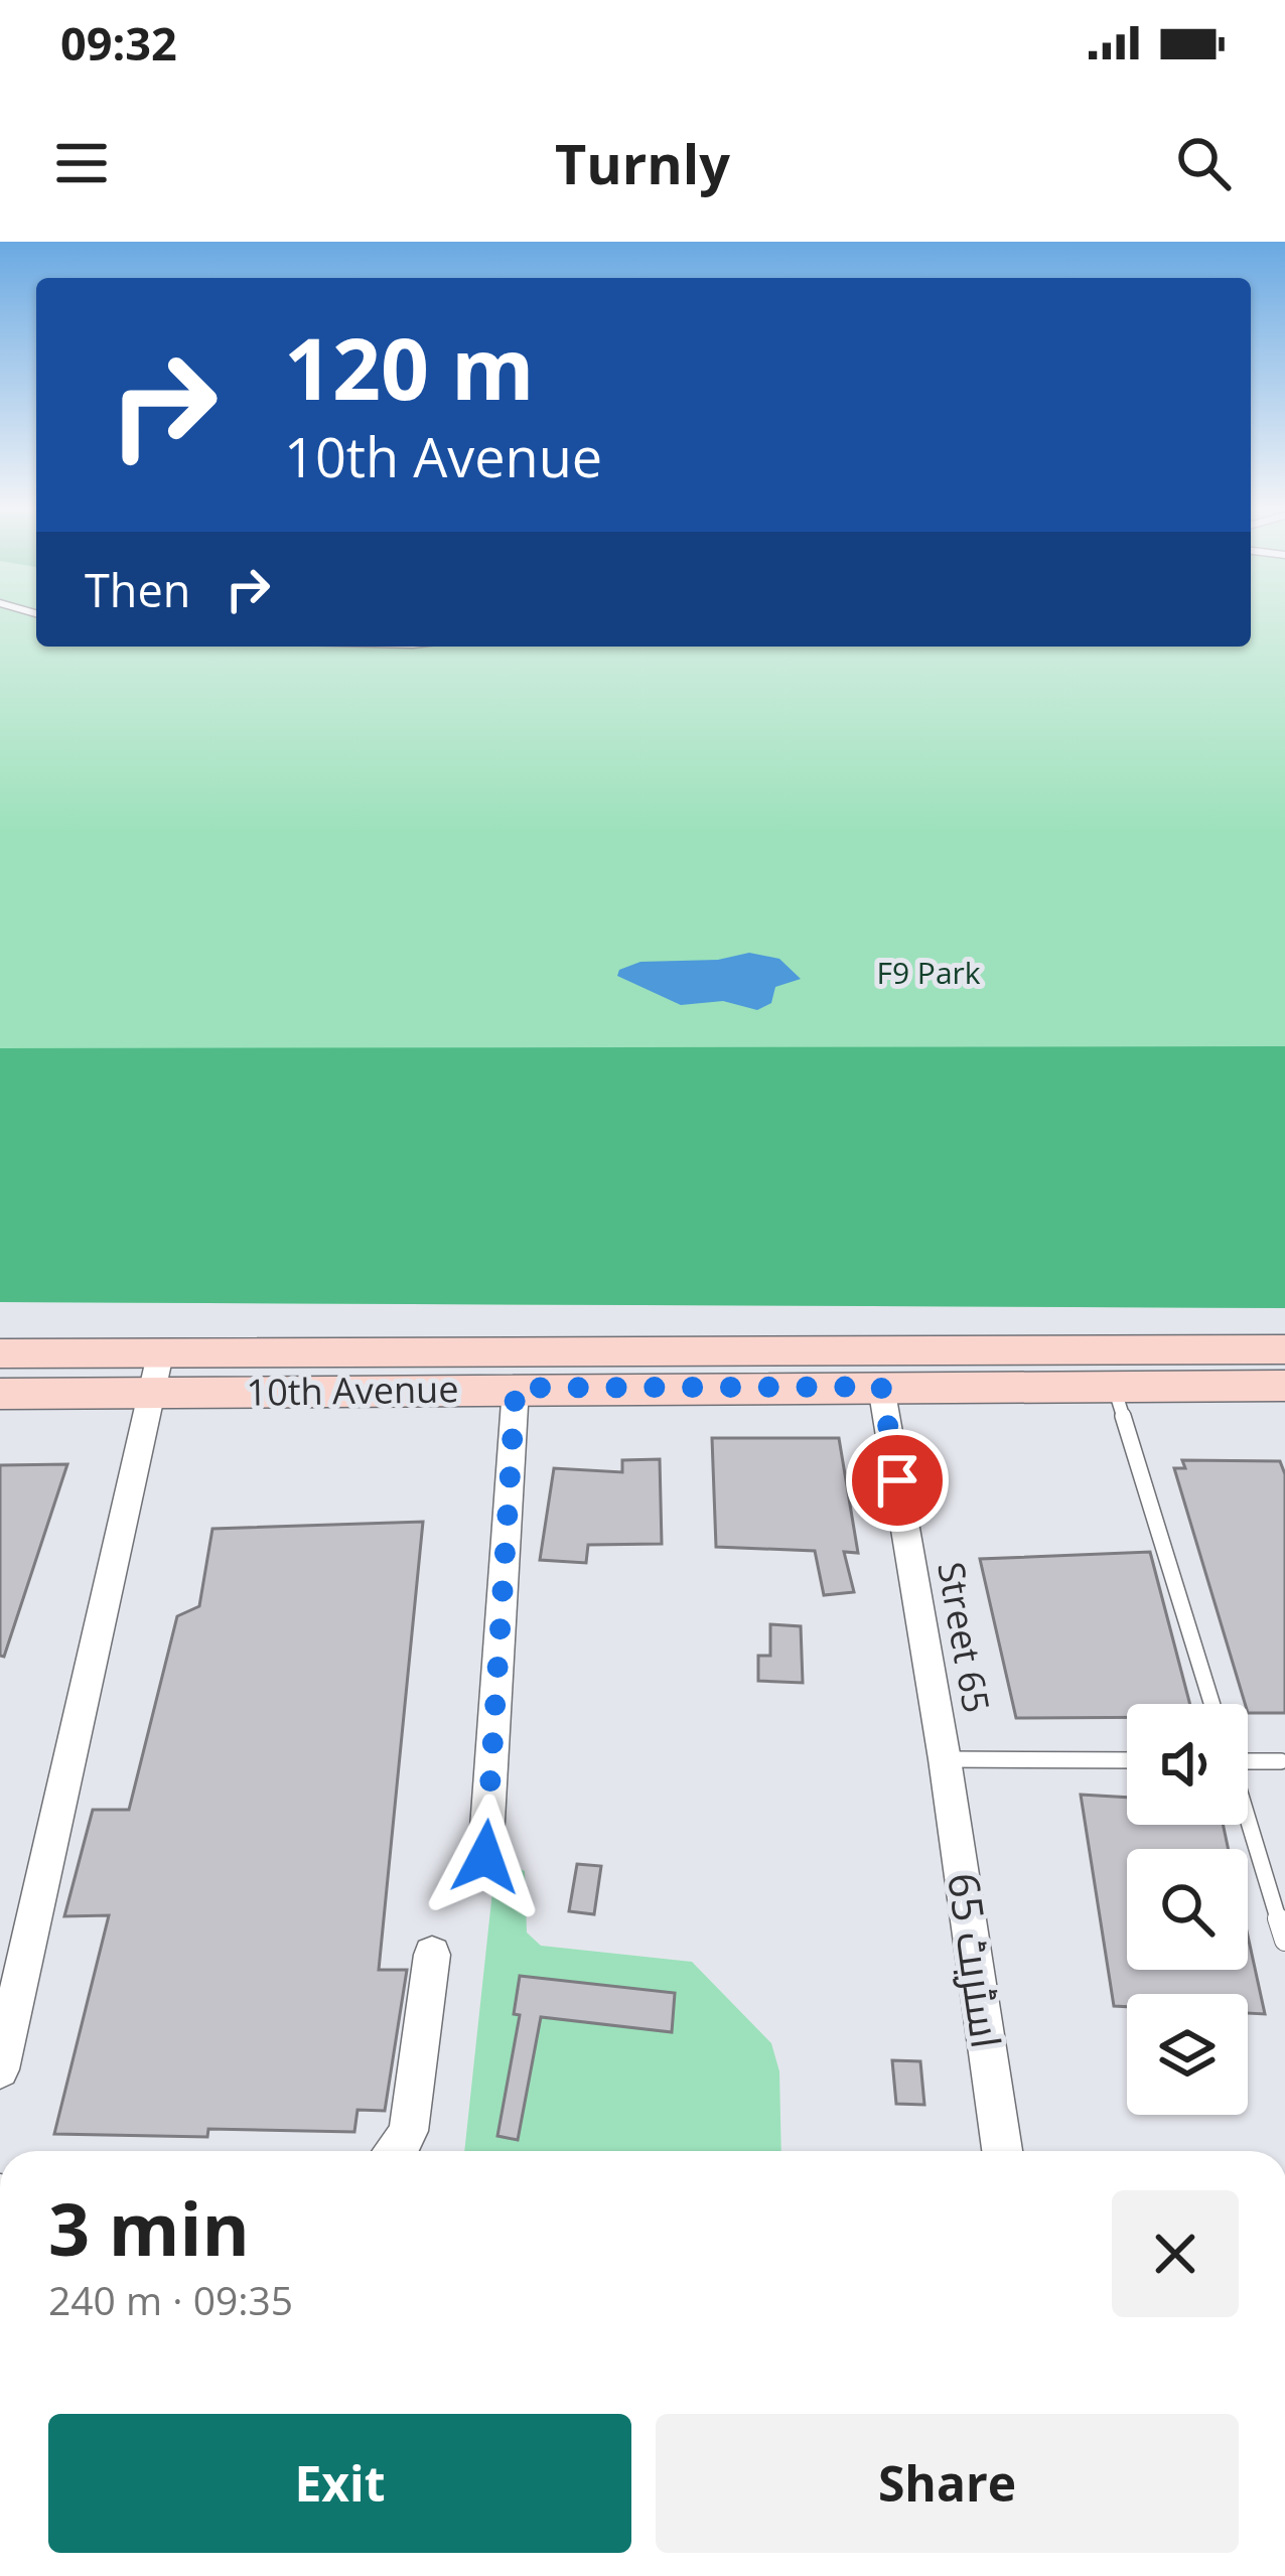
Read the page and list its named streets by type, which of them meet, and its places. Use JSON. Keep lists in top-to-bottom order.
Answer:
{
  "streets": {
    "main road": ["10th Avenue"],
    "street": ["Street 65", "اسٹریٹ 65"]
  },
  "crossings": [
    ["10th Avenue", "Street 65"],
    ["Street 65", "اسٹریٹ 65"]
  ],
  "parks": ["F9 Park"],
  "page": {
    "status": "09:32",
    "header": "Turnly",
    "turn": ["120 m", "10th Avenue"],
    "then": "Then",
    "heading": ["3 min", "240 m · 09:35"],
    "buttons": ["Exit", "Share"]
  }
}
